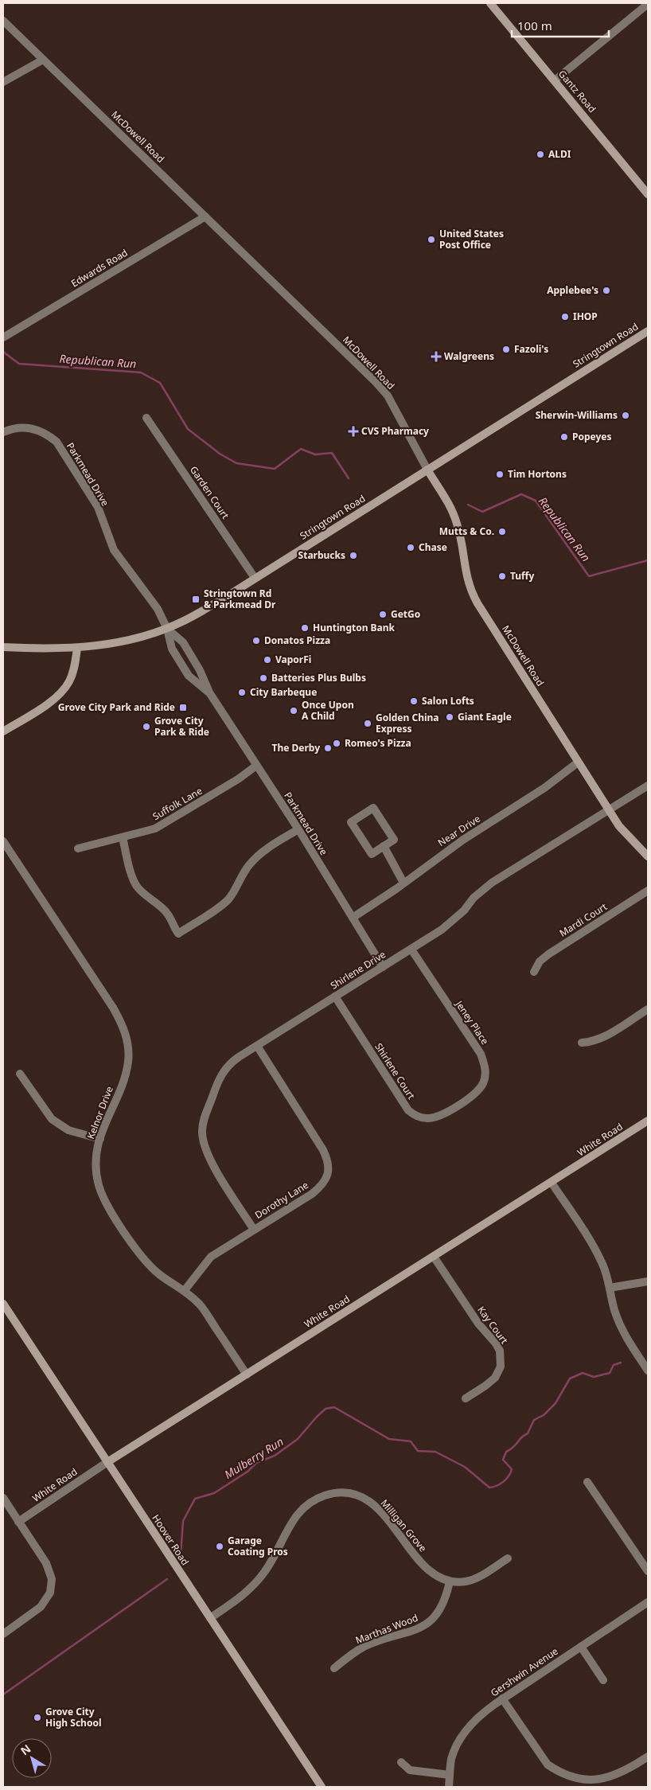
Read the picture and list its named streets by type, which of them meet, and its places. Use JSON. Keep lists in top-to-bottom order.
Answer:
{
  "streets": {
    "main road": [
      "Gantz Road",
      "McDowell Road",
      "Stringtown Road",
      "White Road",
      "Hoover Road"
    ],
    "street": [
      "Edwards Road",
      "Parkmead Drive",
      "Garden Court",
      "Suffolk Lane",
      "Near Drive",
      "Mardi Court",
      "Shirlene Drive",
      "Jeney Place",
      "Shirlene Court",
      "Kelnor Drive",
      "Dorothy Lane",
      "Kay Court",
      "Milligan Grove",
      "Marthas Wood",
      "Gershwin Avenue"
    ]
  },
  "crossings": [
    ["McDowell Road", "Edwards Road"],
    ["McDowell Road", "Stringtown Road"],
    ["McDowell Road", "Near Drive"],
    ["McDowell Road", "Shirlene Drive"],
    ["Stringtown Road", "Parkmead Drive"],
    ["Stringtown Road", "Garden Court"],
    ["Parkmead Drive", "Suffolk Lane"],
    ["Parkmead Drive", "Near Drive"],
    ["Parkmead Drive", "Shirlene Drive"],
    ["Shirlene Drive", "Jeney Place"],
    ["Shirlene Drive", "Shirlene Court"],
    ["Shirlene Drive", "Dorothy Lane"],
    ["Jeney Place", "Shirlene Court"],
    ["Kelnor Drive", "White Road"],
    ["Kelnor Drive", "Dorothy Lane"],
    ["White Road", "Kay Court"],
    ["White Road", "Hoover Road"],
    ["Milligan Grove", "Hoover Road"],
    ["Milligan Grove", "Marthas Wood"]
  ],
  "water": ["Republican Run", "Mulberry Run"],
  "places": {
    "other": [
      "ALDI",
      "United States Post Office",
      "Applebee's",
      "IHOP",
      "Fazoli's",
      "Sherwin-Williams",
      "Popeyes",
      "Tim Hortons",
      "Mutts & Co.",
      "Chase",
      "Starbucks",
      "Tuffy",
      "GetGo",
      "Huntington Bank",
      "Donatos Pizza",
      "VaporFi",
      "Batteries Plus Bulbs",
      "City Barbeque",
      "Salon Lofts",
      "Once Upon A Child",
      "Giant Eagle",
      "Golden China Express",
      "Grove City Park & Ride",
      "Romeo's Pizza",
      "The Derby",
      "Garage Coating Pros",
      "Grove City High School"
    ],
    "health": ["Walgreens", "CVS Pharmacy"],
    "transit": ["Stringtown Rd & Parkmead Dr", "Grove City Park and Ride"]
  },
  "scale_bar": "100 m",
  "north": "top left"
}
